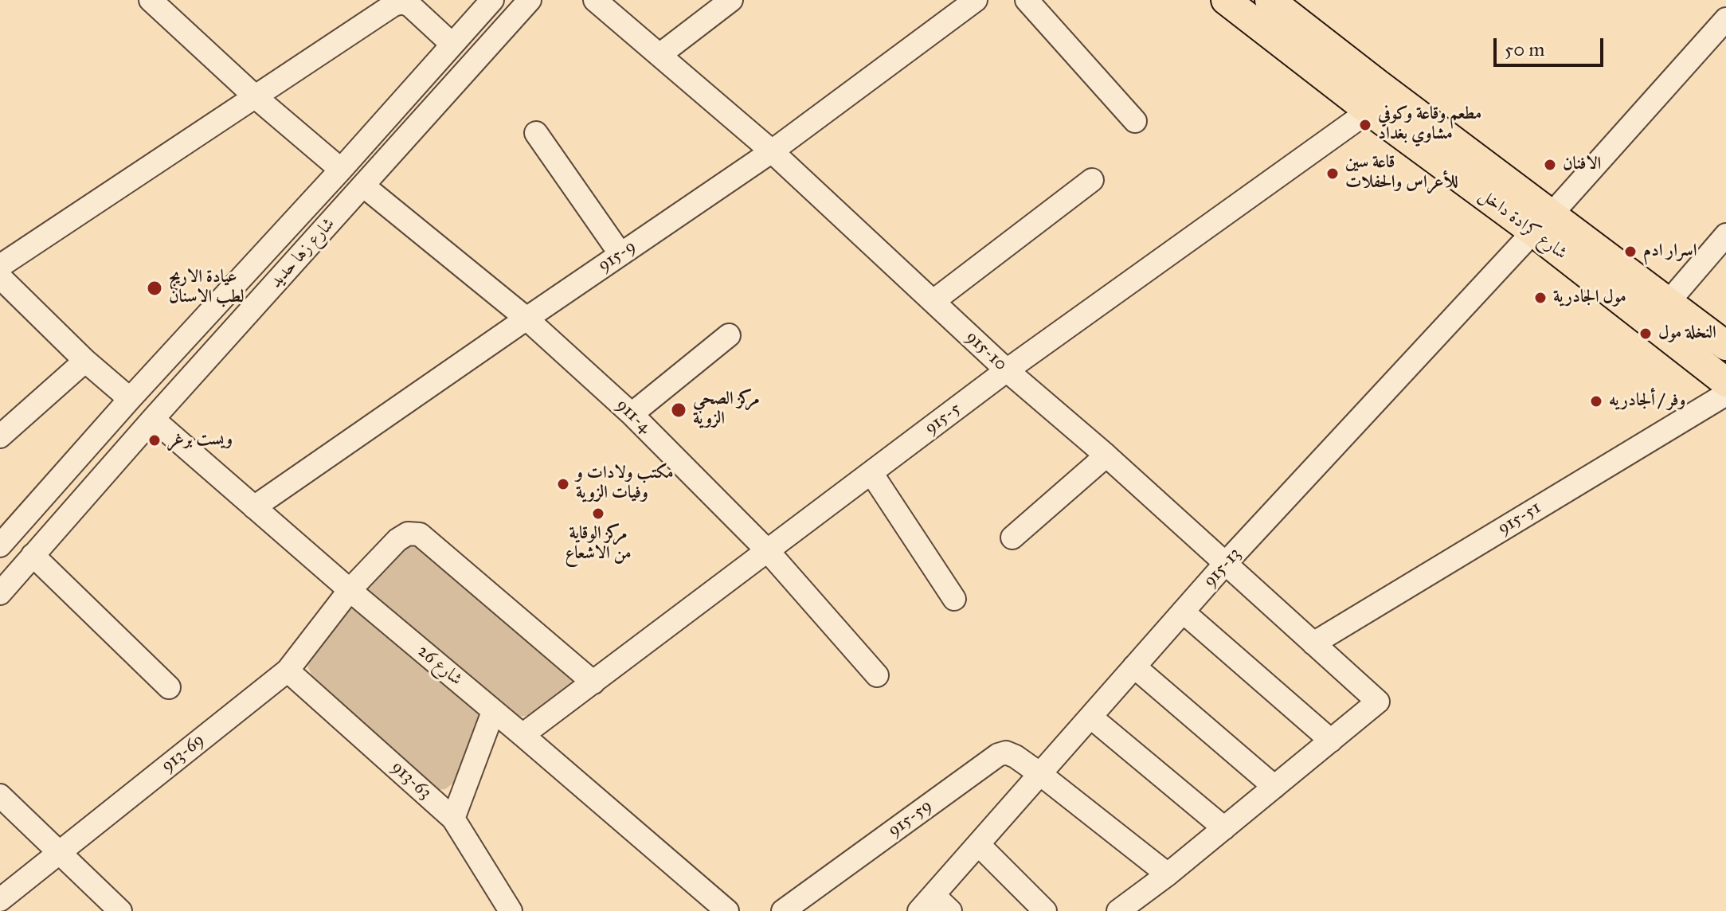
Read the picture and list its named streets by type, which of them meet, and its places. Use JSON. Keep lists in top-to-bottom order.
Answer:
{
  "streets": {
    "main road": ["شارع كرادة داخل"],
    "street": [
      "شارع زها حديد",
      "915-9",
      "915-10",
      "911-4",
      "915-5",
      "915-51",
      "915-13",
      "شارع 26",
      "913-69",
      "913-63",
      "915-59"
    ]
  },
  "crossings": [
    ["شارع كرادة داخل", "915-5"],
    ["شارع كرادة داخل", "915-13"],
    ["شارع زها حديد", "911-4"],
    ["شارع زها حديد", "شارع 26"],
    ["915-9", "915-10"],
    ["915-9", "911-4"],
    ["915-9", "شارع 26"],
    ["915-10", "915-5"],
    ["915-10", "915-51"],
    ["915-10", "915-13"],
    ["911-4", "915-5"],
    ["915-5", "شارع 26"],
    ["915-5", "913-69"],
    ["915-13", "915-59"],
    ["شارع 26", "913-69"],
    ["913-69", "913-63"]
  ],
  "places": [
    "مطعم وقاعة وكوفي مشاوي بغداد",
    "الافنان",
    "قاعة سين للأعراس والحفلات",
    "اسرار ادم",
    "عيادة الاريج لطب الاسنان",
    "مول الجادرية",
    "النخلة مول",
    "وفر / ألجادريه",
    "مركز الصحي الزوية",
    "ويست برغر",
    "مكتب ولادات و وفيات الزوية",
    "مركز الوقاية من الاشعاع"
  ],
  "scale_bar": "50 m"
}
